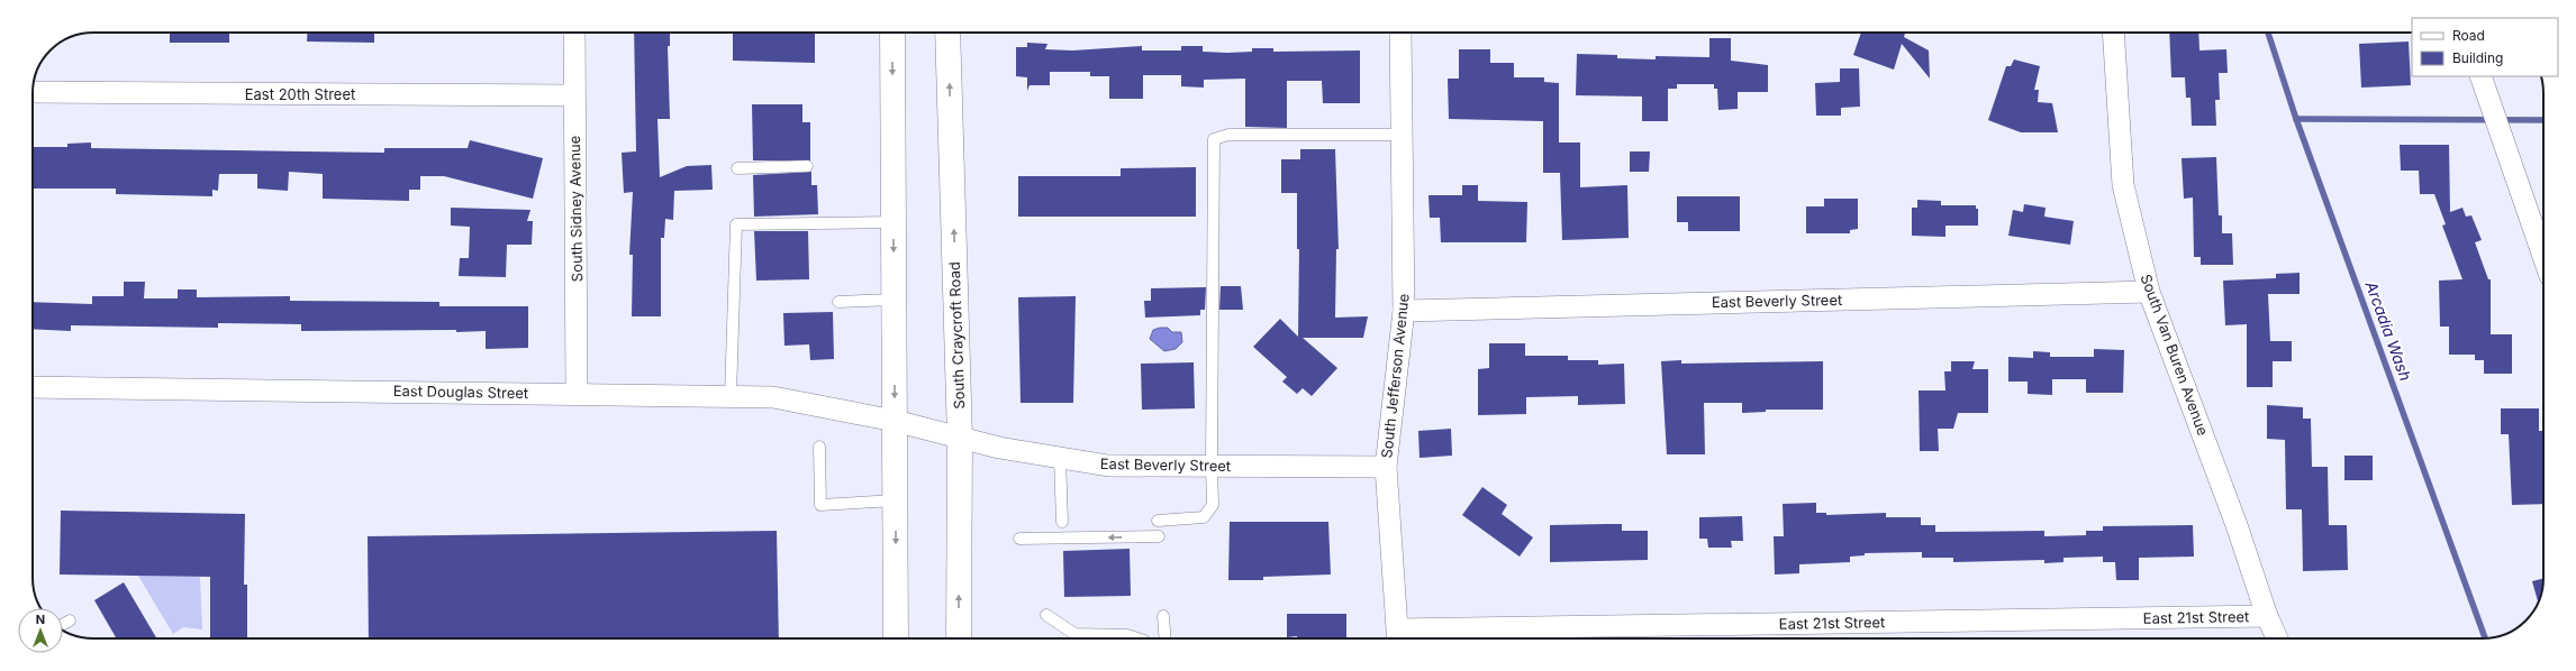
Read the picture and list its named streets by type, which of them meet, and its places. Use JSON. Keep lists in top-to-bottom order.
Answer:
{
  "streets": {
    "main road": ["South Craycroft Road"],
    "street": [
      "East 20th Street",
      "South Sidney Avenue",
      "East Beverly Street",
      "South Van Buren Avenue",
      "South Jefferson Avenue",
      "East Douglas Street",
      "East 21st Street"
    ]
  },
  "crossings": [
    ["East 20th Street", "South Sidney Avenue"],
    ["South Sidney Avenue", "East Douglas Street"],
    ["East Beverly Street", "South Craycroft Road"],
    ["East Beverly Street", "South Van Buren Avenue"],
    ["East Beverly Street", "South Jefferson Avenue"],
    ["East Beverly Street", "East Douglas Street"],
    ["South Van Buren Avenue", "East 21st Street"],
    ["South Jefferson Avenue", "East 21st Street"]
  ],
  "water": ["Arcadia Wash"],
  "legend": ["Road", "Building"],
  "north": "top"
}
